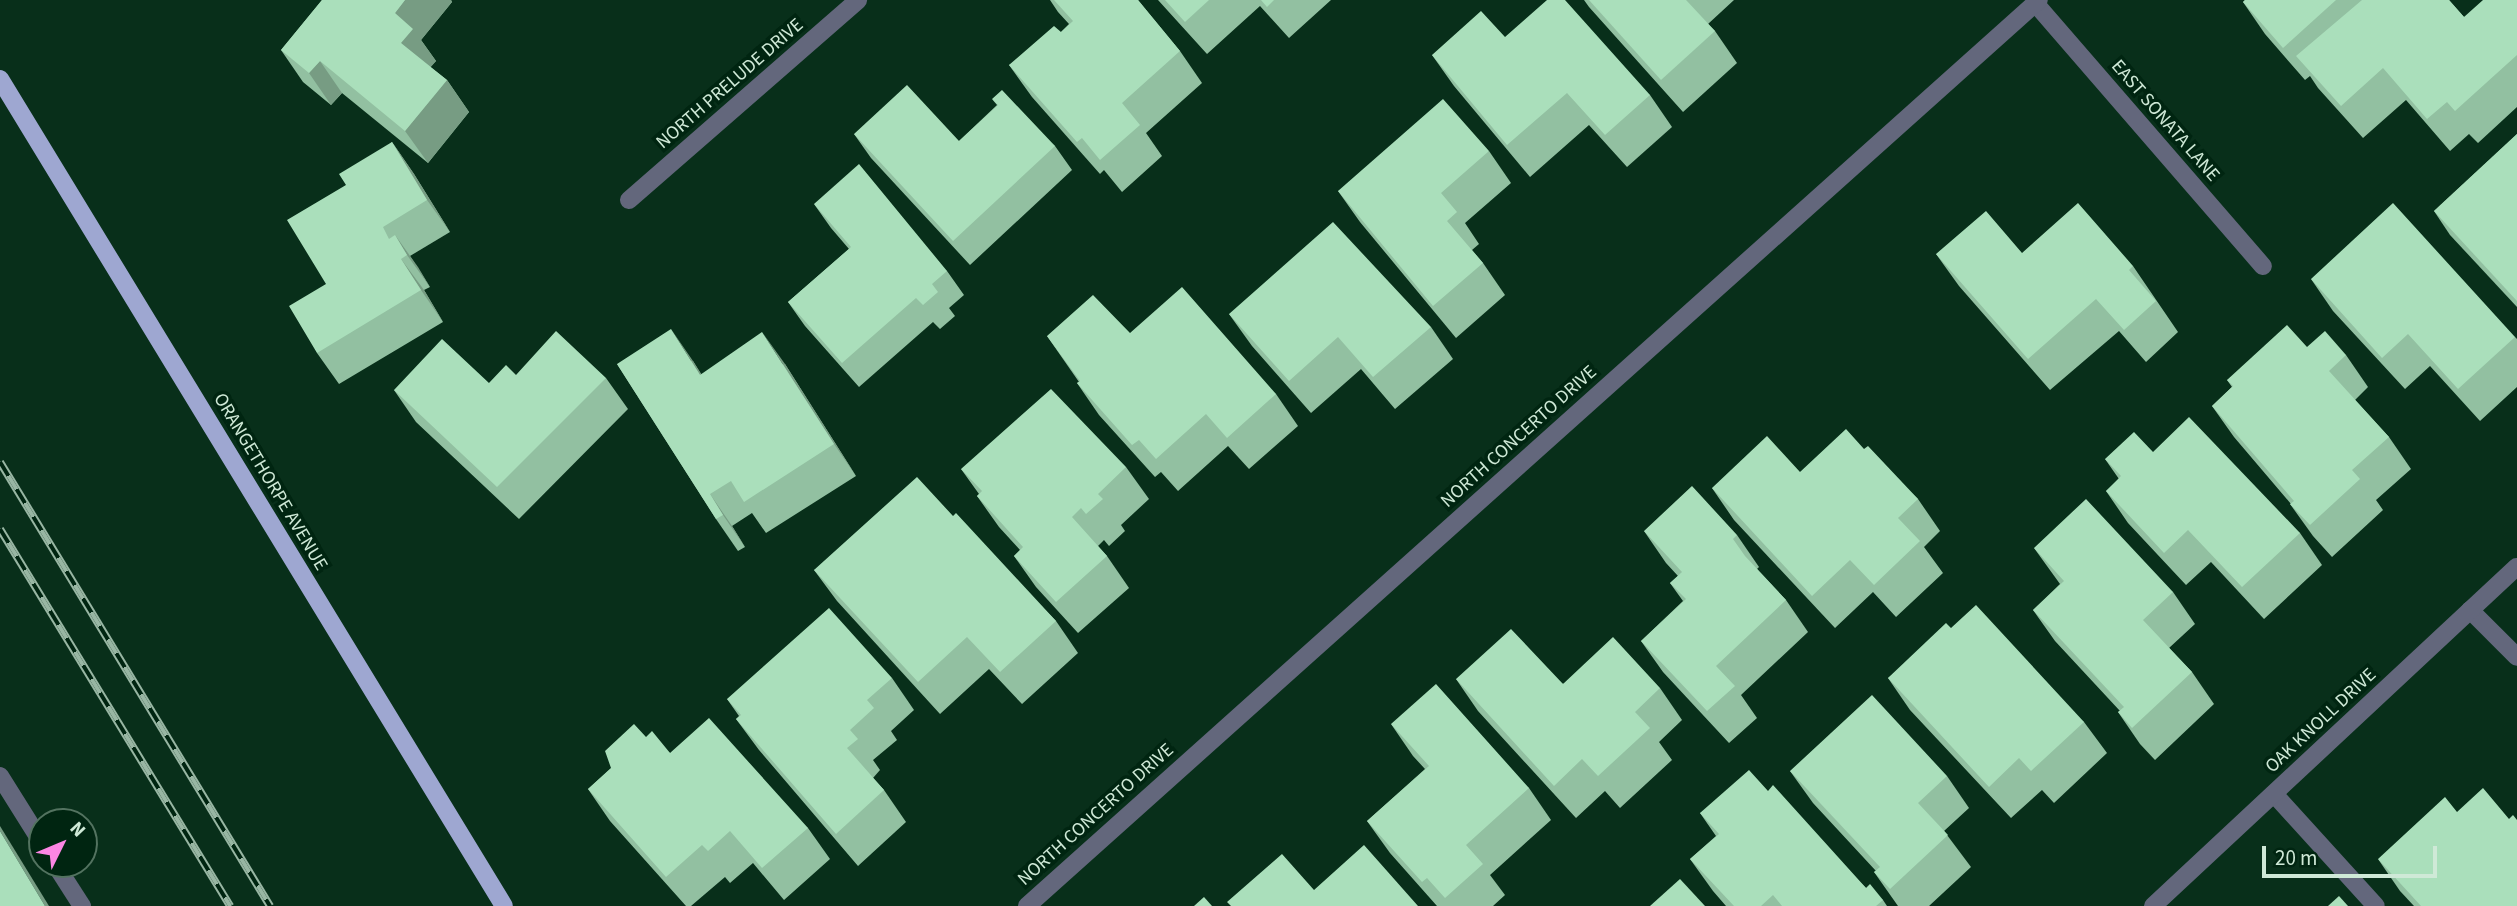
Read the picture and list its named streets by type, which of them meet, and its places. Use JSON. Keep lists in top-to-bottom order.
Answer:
{
  "streets": {
    "main road": ["ORANGETHORPE AVENUE"],
    "street": [
      "NORTH PRELUDE DRIVE",
      "EAST SONATA LANE",
      "NORTH CONCERTO DRIVE",
      "OAK KNOLL DRIVE"
    ]
  },
  "crossings": [
    ["EAST SONATA LANE", "NORTH CONCERTO DRIVE"]
  ],
  "scale_bar": "20 m",
  "north": "top right"
}
